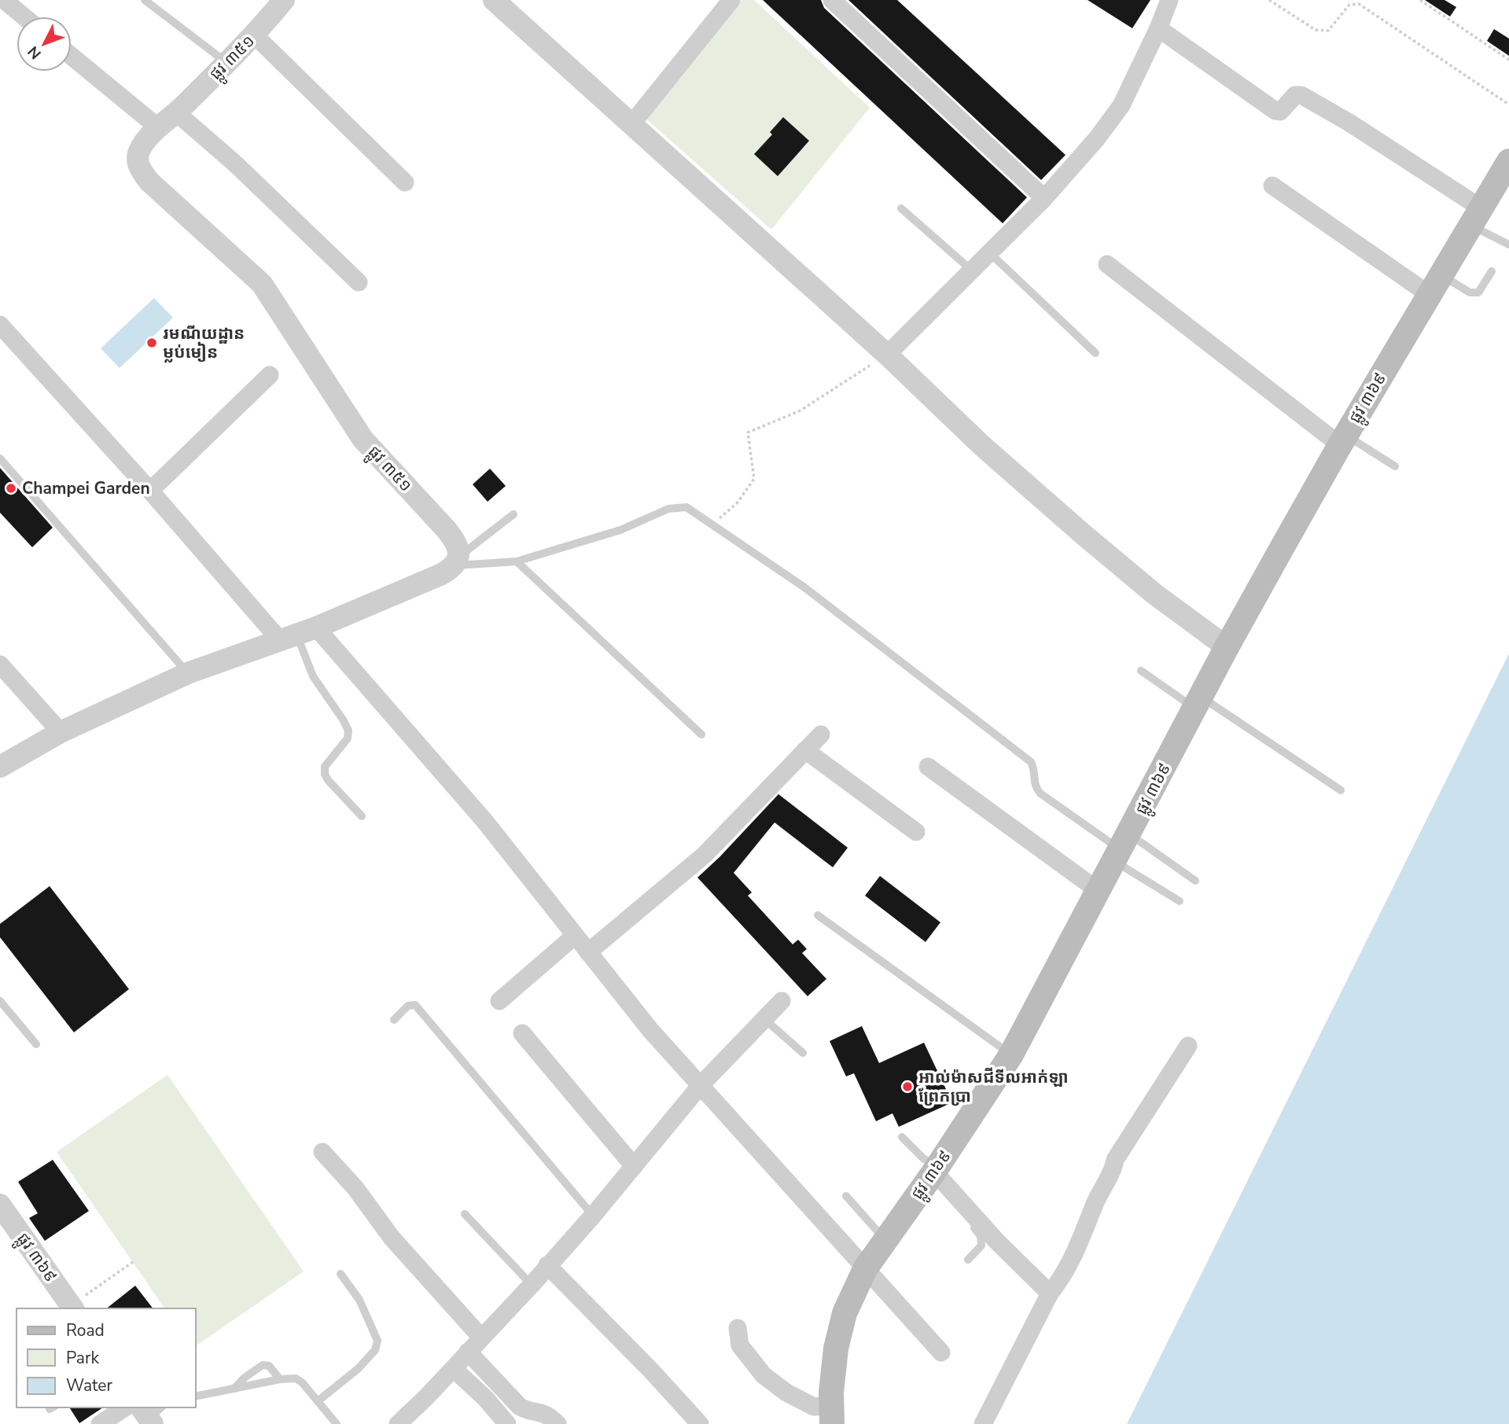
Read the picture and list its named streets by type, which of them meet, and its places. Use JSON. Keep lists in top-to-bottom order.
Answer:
{
  "streets": {
    "main road": ["ផ្លូវ ៣៦៩"],
    "street": ["ផ្លូវ ៣៥១"]
  },
  "places": ["រមណីយដ្ឋាន ម្លប់មៀន", "Champei Garden", "អាល់ម៉ាសជីទីលអាក់ឡា ព្រែកប្រា"],
  "legend": ["Road", "Park", "Water"],
  "north": "bottom left"
}
